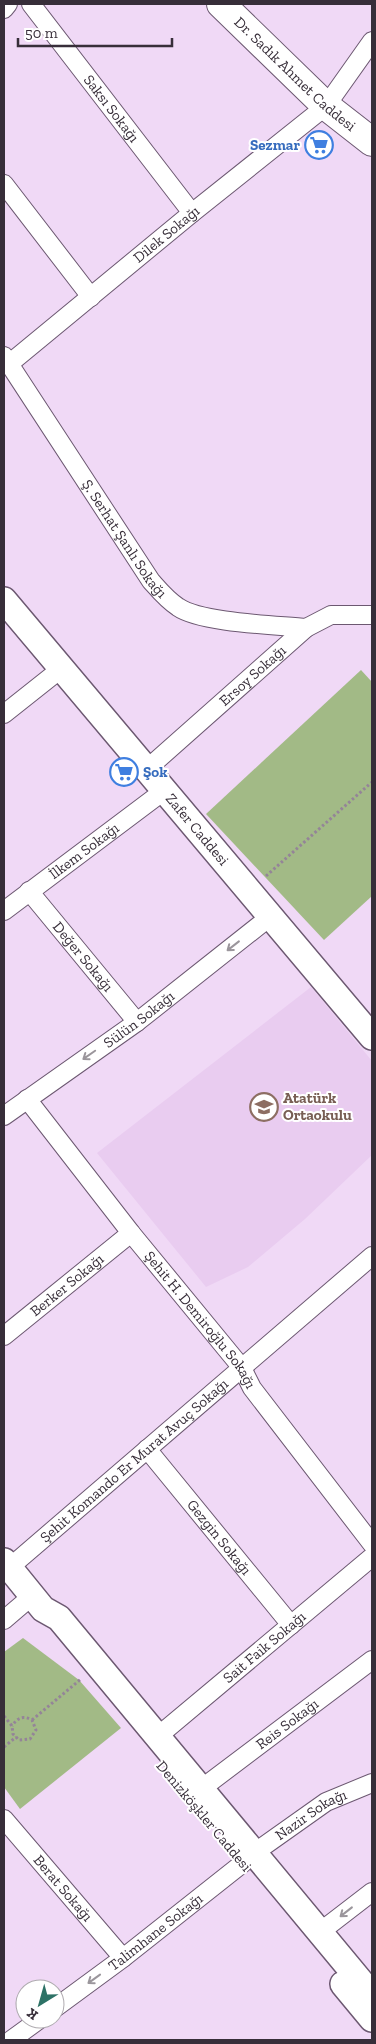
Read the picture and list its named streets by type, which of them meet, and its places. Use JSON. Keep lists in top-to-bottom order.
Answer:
{
  "streets": {
    "main road": ["Dr. Sadık Ahmet Caddesi"],
    "street": [
      "Saksı Sokağı",
      "Dilek Sokağı",
      "Ş. Serhat Şanlı Sokağı",
      "Ersoy Sokağı",
      "Zafer Caddesi",
      "İlkem Sokağı",
      "Değer Sokağı",
      "Sülün Sokağı",
      "Berker Sokağı",
      "Şehit H. Demiroğlu Sokağı",
      "Şehit Komando Er Murat Avuç Sokağı",
      "Gezgin Sokağı",
      "Sait Faik Sokağı",
      "Reis Sokağı",
      "Denizköşkler Caddesi",
      "Nazir Sokağı",
      "Berat Sokağı",
      "Talimhane Sokağı"
    ]
  },
  "crossings": [
    ["Dr. Sadık Ahmet Caddesi", "Dilek Sokağı"],
    ["Saksı Sokağı", "Dilek Sokağı"],
    ["Dilek Sokağı", "Ş. Serhat Şanlı Sokağı"],
    ["Ş. Serhat Şanlı Sokağı", "Ersoy Sokağı"],
    ["Ersoy Sokağı", "Zafer Caddesi"],
    ["Zafer Caddesi", "İlkem Sokağı"],
    ["Zafer Caddesi", "Sülün Sokağı"],
    ["İlkem Sokağı", "Değer Sokağı"],
    ["Değer Sokağı", "Sülün Sokağı"],
    ["Sülün Sokağı", "Şehit H. Demiroğlu Sokağı"],
    ["Berker Sokağı", "Şehit H. Demiroğlu Sokağı"],
    ["Şehit H. Demiroğlu Sokağı", "Şehit Komando Er Murat Avuç Sokağı"],
    ["Şehit Komando Er Murat Avuç Sokağı", "Gezgin Sokağı"],
    ["Şehit Komando Er Murat Avuç Sokağı", "Denizköşkler Caddesi"],
    ["Gezgin Sokağı", "Sait Faik Sokağı"],
    ["Sait Faik Sokağı", "Denizköşkler Caddesi"],
    ["Reis Sokağı", "Denizköşkler Caddesi"],
    ["Denizköşkler Caddesi", "Nazir Sokağı"],
    ["Denizköşkler Caddesi", "Talimhane Sokağı"],
    ["Nazir Sokağı", "Talimhane Sokağı"],
    ["Berat Sokağı", "Talimhane Sokağı"]
  ],
  "one_way": ["Sülün Sokağı"],
  "places": {
    "supermarket": ["Sezmar", "Şok"],
    "school or university": ["Atatürk Ortaokulu"]
  },
  "scale_bar": "50 m",
  "north": "bottom left"
}
